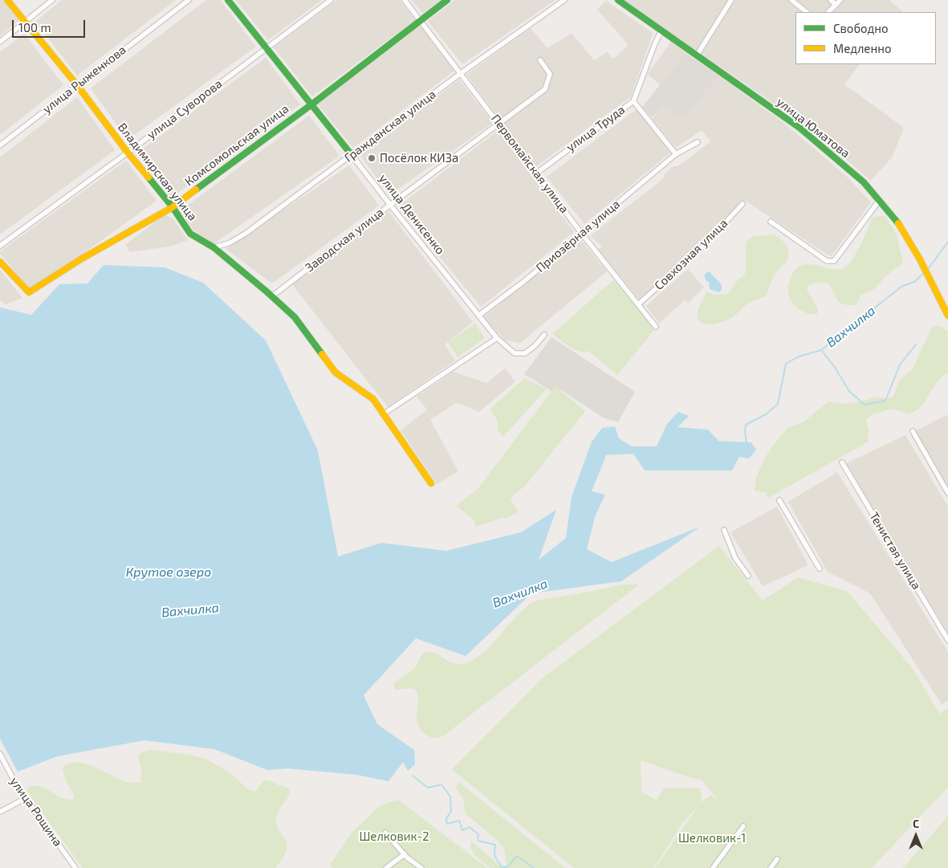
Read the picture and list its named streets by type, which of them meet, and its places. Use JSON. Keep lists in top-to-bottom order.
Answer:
{
  "streets": {
    "street": [
      "улица Рыженкова",
      "улица Суворова",
      "Гражданская улица",
      "улица Юматова",
      "улица Труда",
      "Комсомольская улица",
      "Первомайская улица",
      "Владимирская улица",
      "улица Денисенко",
      "Приозёрная улица",
      "Заводская улица",
      "Совхозная улица",
      "Тенистая улица",
      "улица Рощина"
    ]
  },
  "crossings": [
    ["улица Рыженкова", "Владимирская улица"],
    ["улица Суворова", "Владимирская улица"],
    ["улица Суворова", "улица Денисенко"],
    ["Гражданская улица", "Первомайская улица"],
    ["Гражданская улица", "Владимирская улица"],
    ["Гражданская улица", "улица Денисенко"],
    ["улица Юматова", "улица Труда"],
    ["улица Труда", "Первомайская улица"],
    ["Комсомольская улица", "Первомайская улица"],
    ["Комсомольская улица", "Владимирская улица"],
    ["Комсомольская улица", "улица Денисенко"],
    ["Первомайская улица", "Приозёрная улица"],
    ["Первомайская улица", "Заводская улица"],
    ["Первомайская улица", "Совхозная улица"],
    ["Владимирская улица", "Заводская улица"],
    ["улица Денисенко", "Приозёрная улица"],
    ["улица Денисенко", "Заводская улица"]
  ],
  "water": ["Вахчилка", "Крутое озеро"],
  "parks": ["Шелковик-2", "Шелковик-1"],
  "places": ["Посёлок КИЗа"],
  "legend": ["Свободно", "Медленно"],
  "scale_bar": "100 m",
  "north": "top"
}
